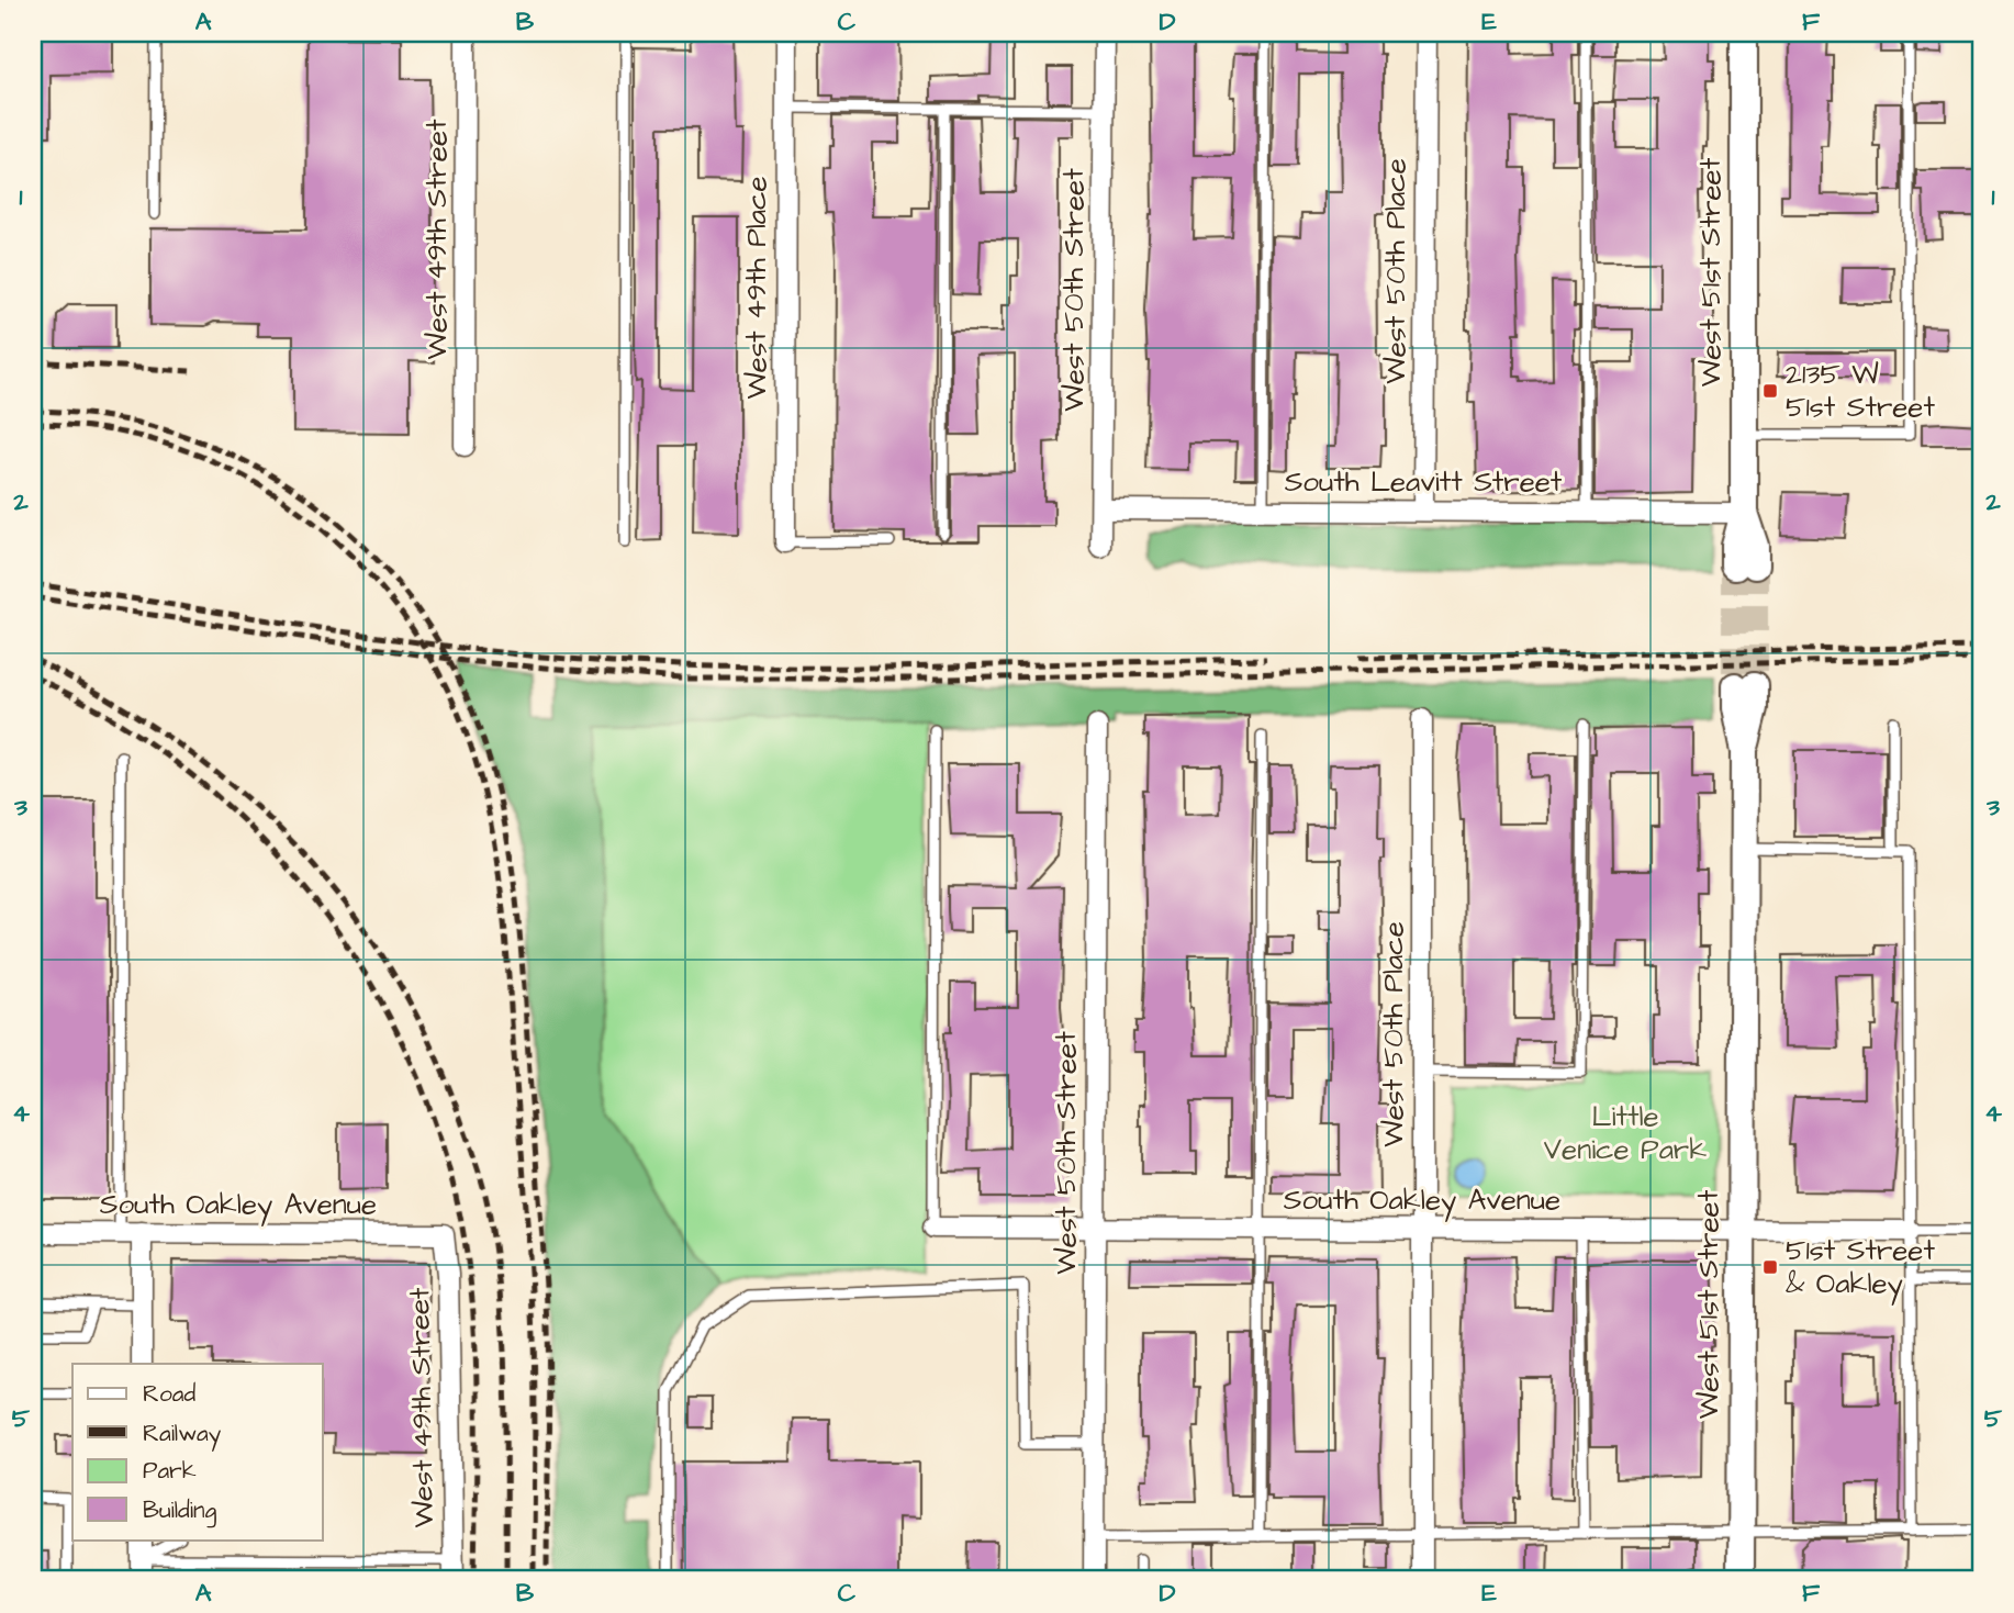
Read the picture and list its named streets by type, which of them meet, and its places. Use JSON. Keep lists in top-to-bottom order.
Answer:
{
  "streets": {
    "street": [
      "West 49th Street",
      "West 50th Place",
      "West 51st Street",
      "West 49th Place",
      "West 50th Street",
      "South Leavitt Street",
      "South Oakley Avenue"
    ]
  },
  "crossings": [
    ["West 49th Street", "South Oakley Avenue"],
    ["West 50th Place", "South Leavitt Street"],
    ["West 50th Place", "South Oakley Avenue"],
    ["West 51st Street", "South Leavitt Street"],
    ["West 51st Street", "South Oakley Avenue"],
    ["West 50th Street", "South Leavitt Street"],
    ["West 50th Street", "South Oakley Avenue"]
  ],
  "parks": ["Little Venice Park"],
  "places": {
    "transit": ["2135 W 51st Street", "51st Street & Oakley"]
  },
  "legend": [
    "Road",
    "Railway",
    "Park",
    "Building"
  ],
  "grid": {
    "columns": [
      "A",
      "B",
      "C",
      "D",
      "E",
      "F"
    ],
    "rows": [
      "1",
      "2",
      "3",
      "4",
      "5"
    ]
  }
}
